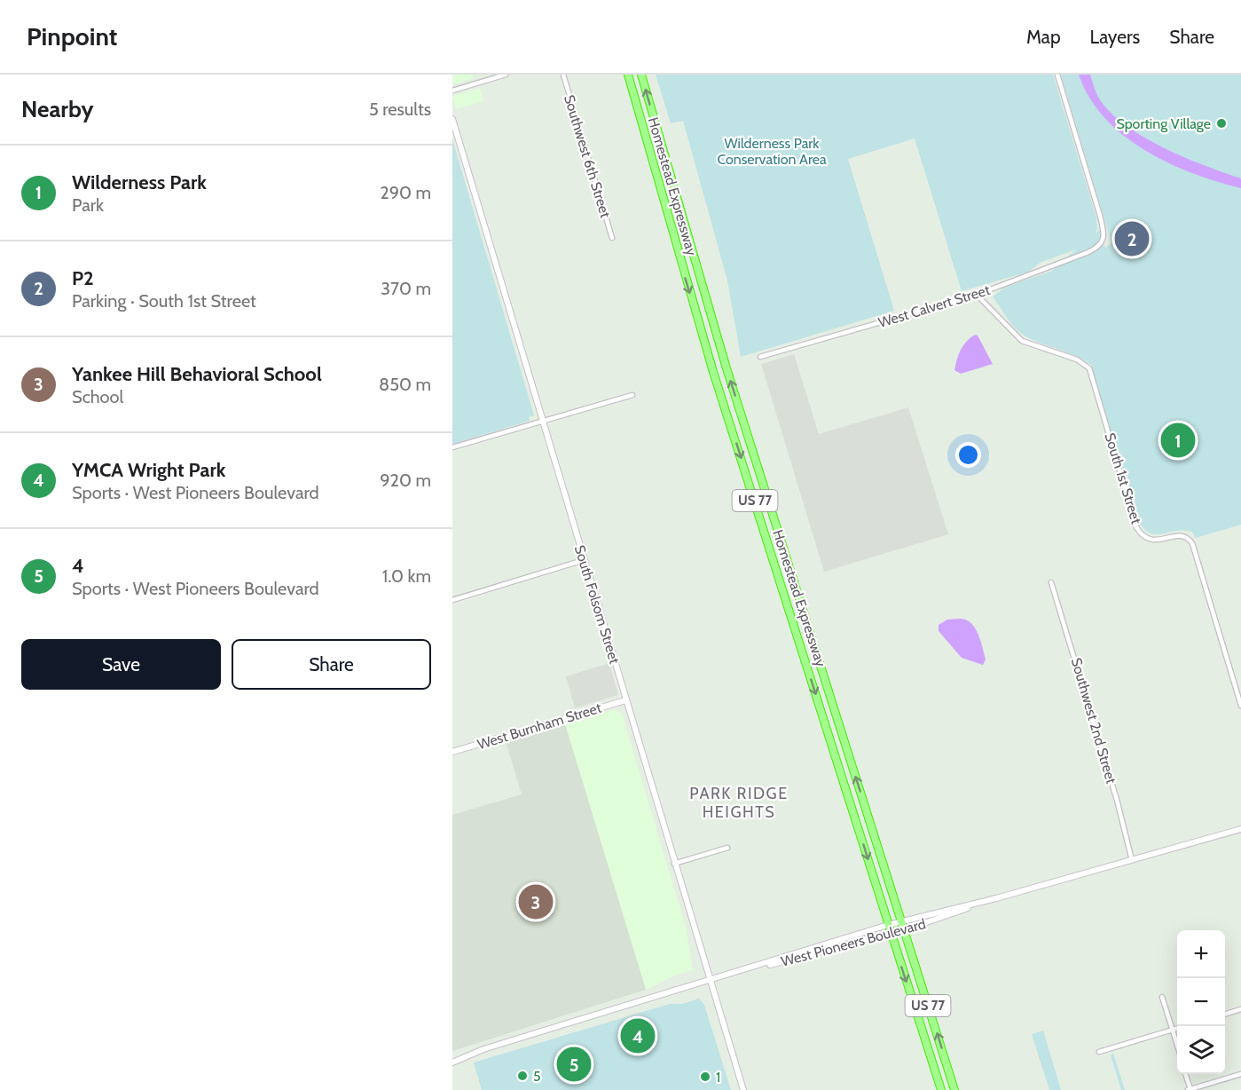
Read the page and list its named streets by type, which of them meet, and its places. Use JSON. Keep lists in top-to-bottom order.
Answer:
{
  "streets": {
    "highway": ["Homestead Expressway", "US 77"],
    "main road": ["South Folsom Street", "West Burnham Street", "West Pioneers Boulevard"],
    "street": [
      "Southwest 6th Street",
      "West Calvert Street",
      "South 1st Street",
      "Southwest 2nd Street"
    ]
  },
  "crossings": [
    ["Homestead Expressway", "West Pioneers Boulevard"],
    ["West Calvert Street", "South 1st Street"],
    ["South Folsom Street", "West Burnham Street"],
    ["South Folsom Street", "West Pioneers Boulevard"],
    ["Southwest 2nd Street", "West Pioneers Boulevard"]
  ],
  "districts": ["PARK RIDGE HEIGHTS"],
  "parks": ["Wilderness Park Conservation Area"],
  "places": ["Sporting Village", "5", "1"],
  "page": {
    "header": "Pinpoint",
    "nav": ["Map", "Layers", "Share"],
    "heading": ["Nearby", "5 results"],
    "list": [
      {
        "mark": "1",
        "name": "Wilderness Park",
        "note": "Park",
        "value": "290 m"
      },
      {
        "mark": "2",
        "name": "P2",
        "note": "Parking · South 1st Street",
        "value": "370 m"
      },
      {
        "mark": "3",
        "name": "Yankee Hill Behavioral School",
        "note": "School",
        "value": "850 m"
      },
      {
        "mark": "4",
        "name": "YMCA Wright Park",
        "note": "Sports · West Pioneers Boulevard",
        "value": "920 m"
      },
      {
        "mark": "5",
        "name": "4",
        "note": "Sports · West Pioneers Boulevard",
        "value": "1.0 km"
      }
    ],
    "pins": [
      "2",
      "1",
      "3",
      "4",
      "5"
    ],
    "buttons": ["Save", "Share"],
    "map_buttons": ["+", "−"]
  }
}
